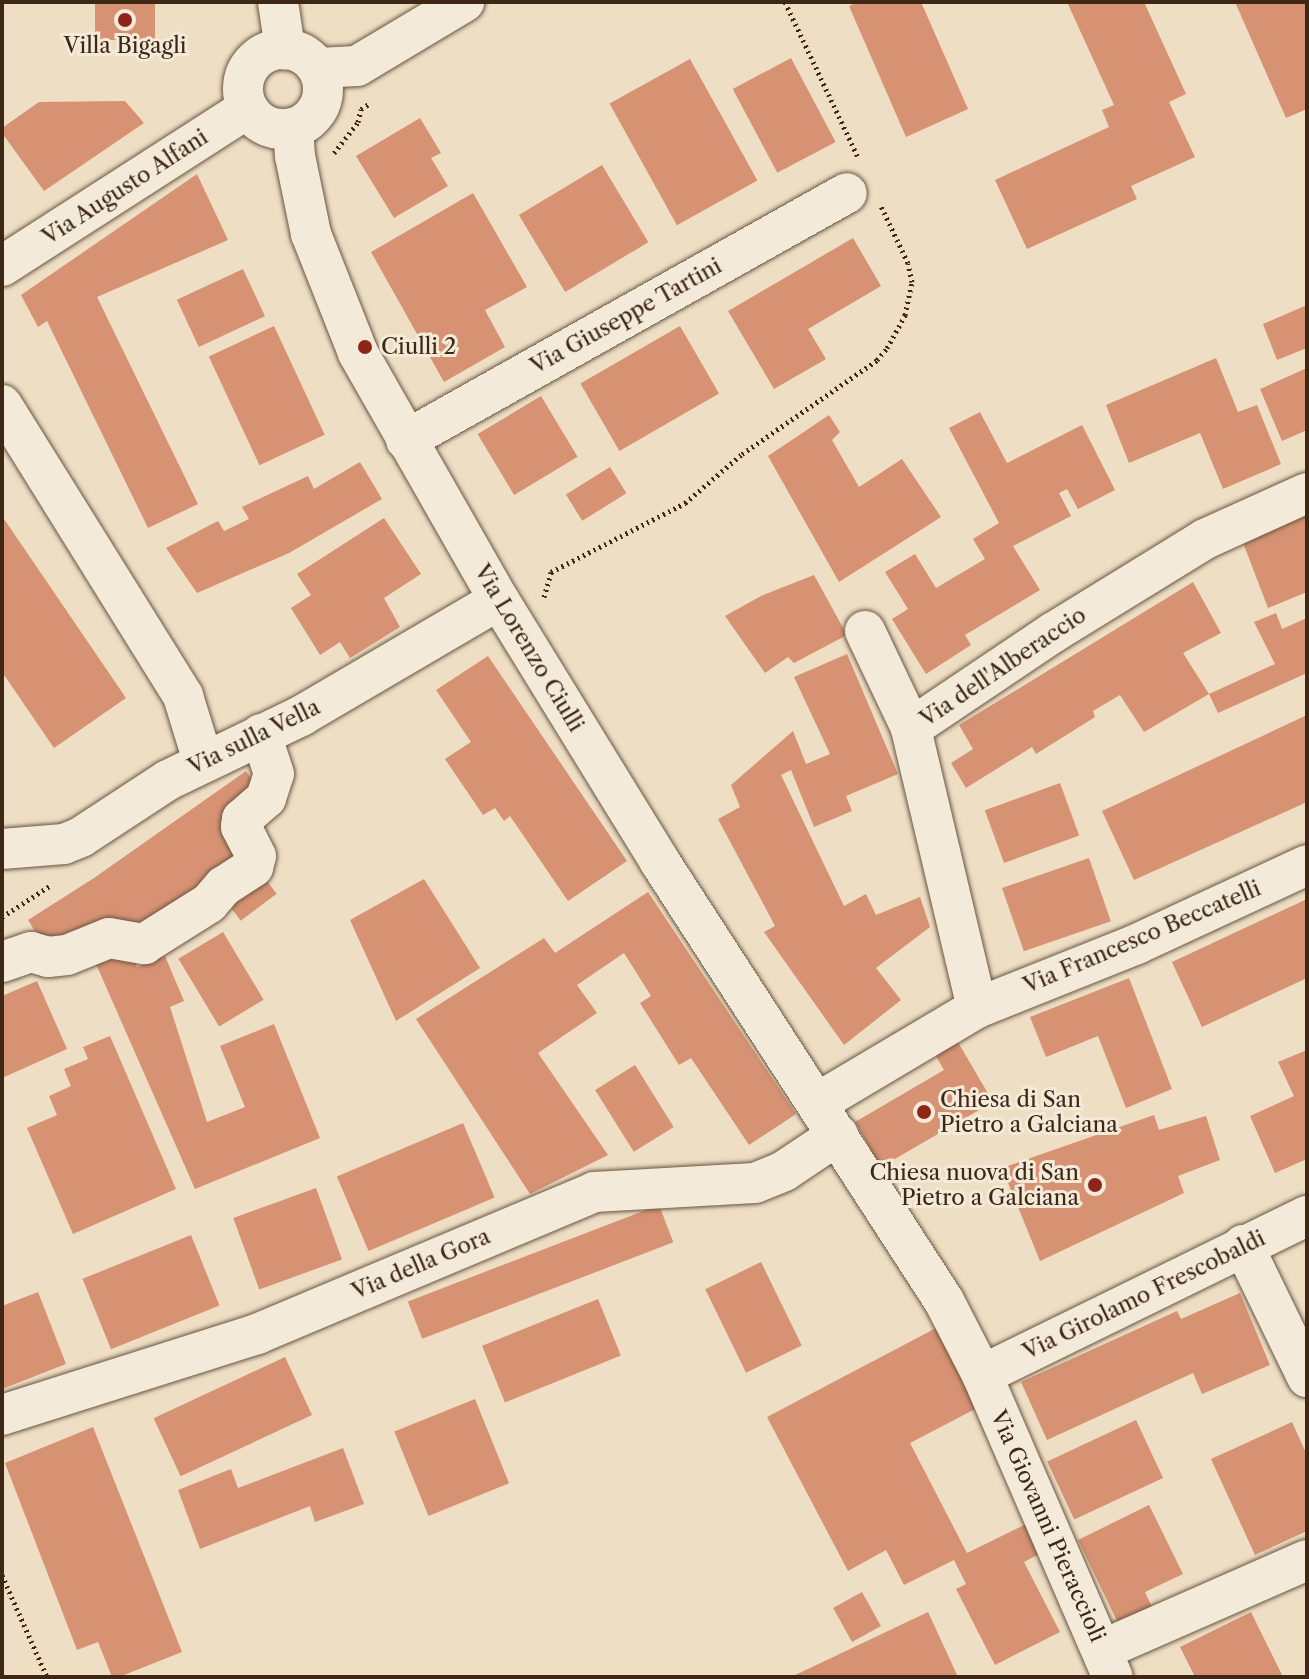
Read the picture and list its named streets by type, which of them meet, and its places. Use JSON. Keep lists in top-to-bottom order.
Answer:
{
  "streets": {
    "street": [
      "Via Augusto Alfani",
      "Via Giuseppe Tartini",
      "Via Lorenzo Ciulli",
      "Via dell'Alberaccio",
      "Via sulla Vella",
      "Via Francesco Beccatelli",
      "Via della Gora",
      "Via Girolamo Frescobaldi",
      "Via Giovanni Pieraccioli"
    ]
  },
  "crossings": [
    ["Via Augusto Alfani", "Via Lorenzo Ciulli"],
    ["Via Giuseppe Tartini", "Via Lorenzo Ciulli"],
    ["Via Lorenzo Ciulli", "Via sulla Vella"],
    ["Via Lorenzo Ciulli", "Via Francesco Beccatelli"],
    ["Via Lorenzo Ciulli", "Via della Gora"],
    ["Via Lorenzo Ciulli", "Via Girolamo Frescobaldi"],
    ["Via Lorenzo Ciulli", "Via Giovanni Pieraccioli"],
    ["Via dell'Alberaccio", "Via Francesco Beccatelli"],
    ["Via Francesco Beccatelli", "Via della Gora"],
    ["Via Girolamo Frescobaldi", "Via Giovanni Pieraccioli"]
  ],
  "places": [
    "Villa Bigagli",
    "Ciulli 2",
    "Chiesa di San Pietro a Galciana",
    "Chiesa nuova di San Pietro a Galciana"
  ]
}
